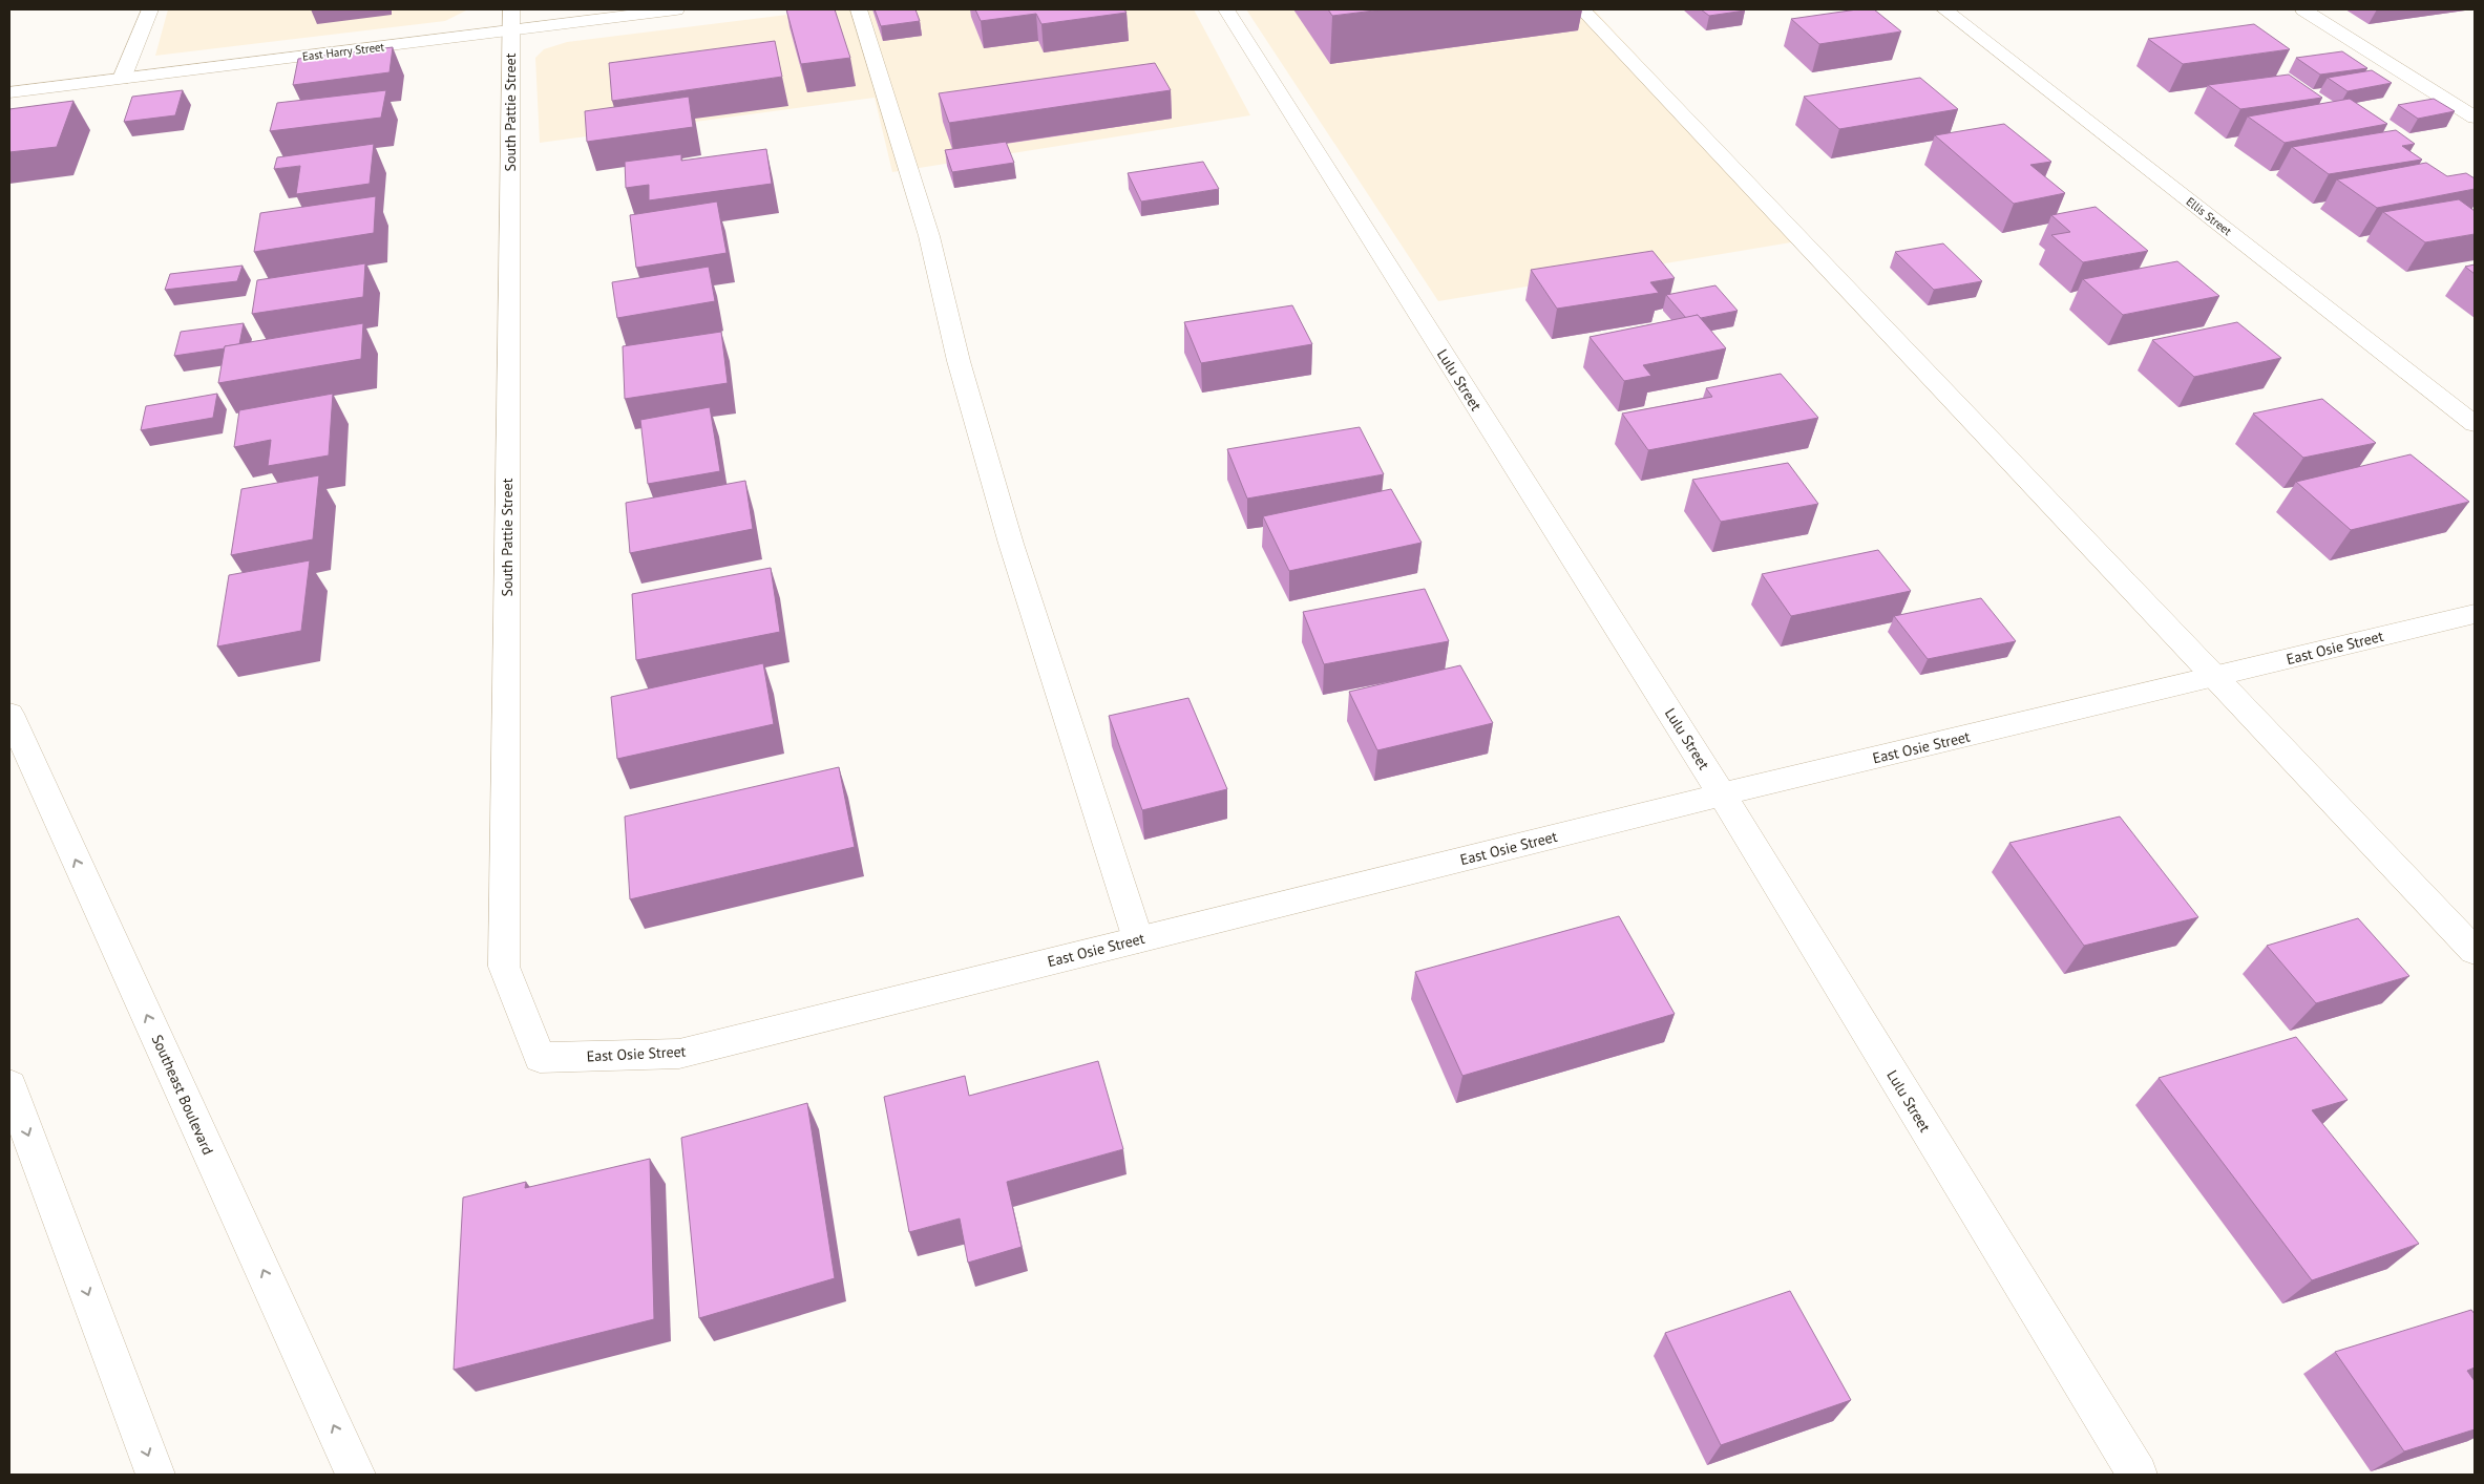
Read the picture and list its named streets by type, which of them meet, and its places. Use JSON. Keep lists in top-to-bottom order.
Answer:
{
  "streets": {
    "street": [
      "East Harry Street",
      "South Pattie Street",
      "Ellis Street",
      "Lulu Street",
      "East Osie Street",
      "Southeast Boulevard"
    ]
  },
  "crossings": [
    ["East Harry Street", "South Pattie Street"],
    ["South Pattie Street", "East Osie Street"],
    ["Lulu Street", "East Osie Street"]
  ]
}
